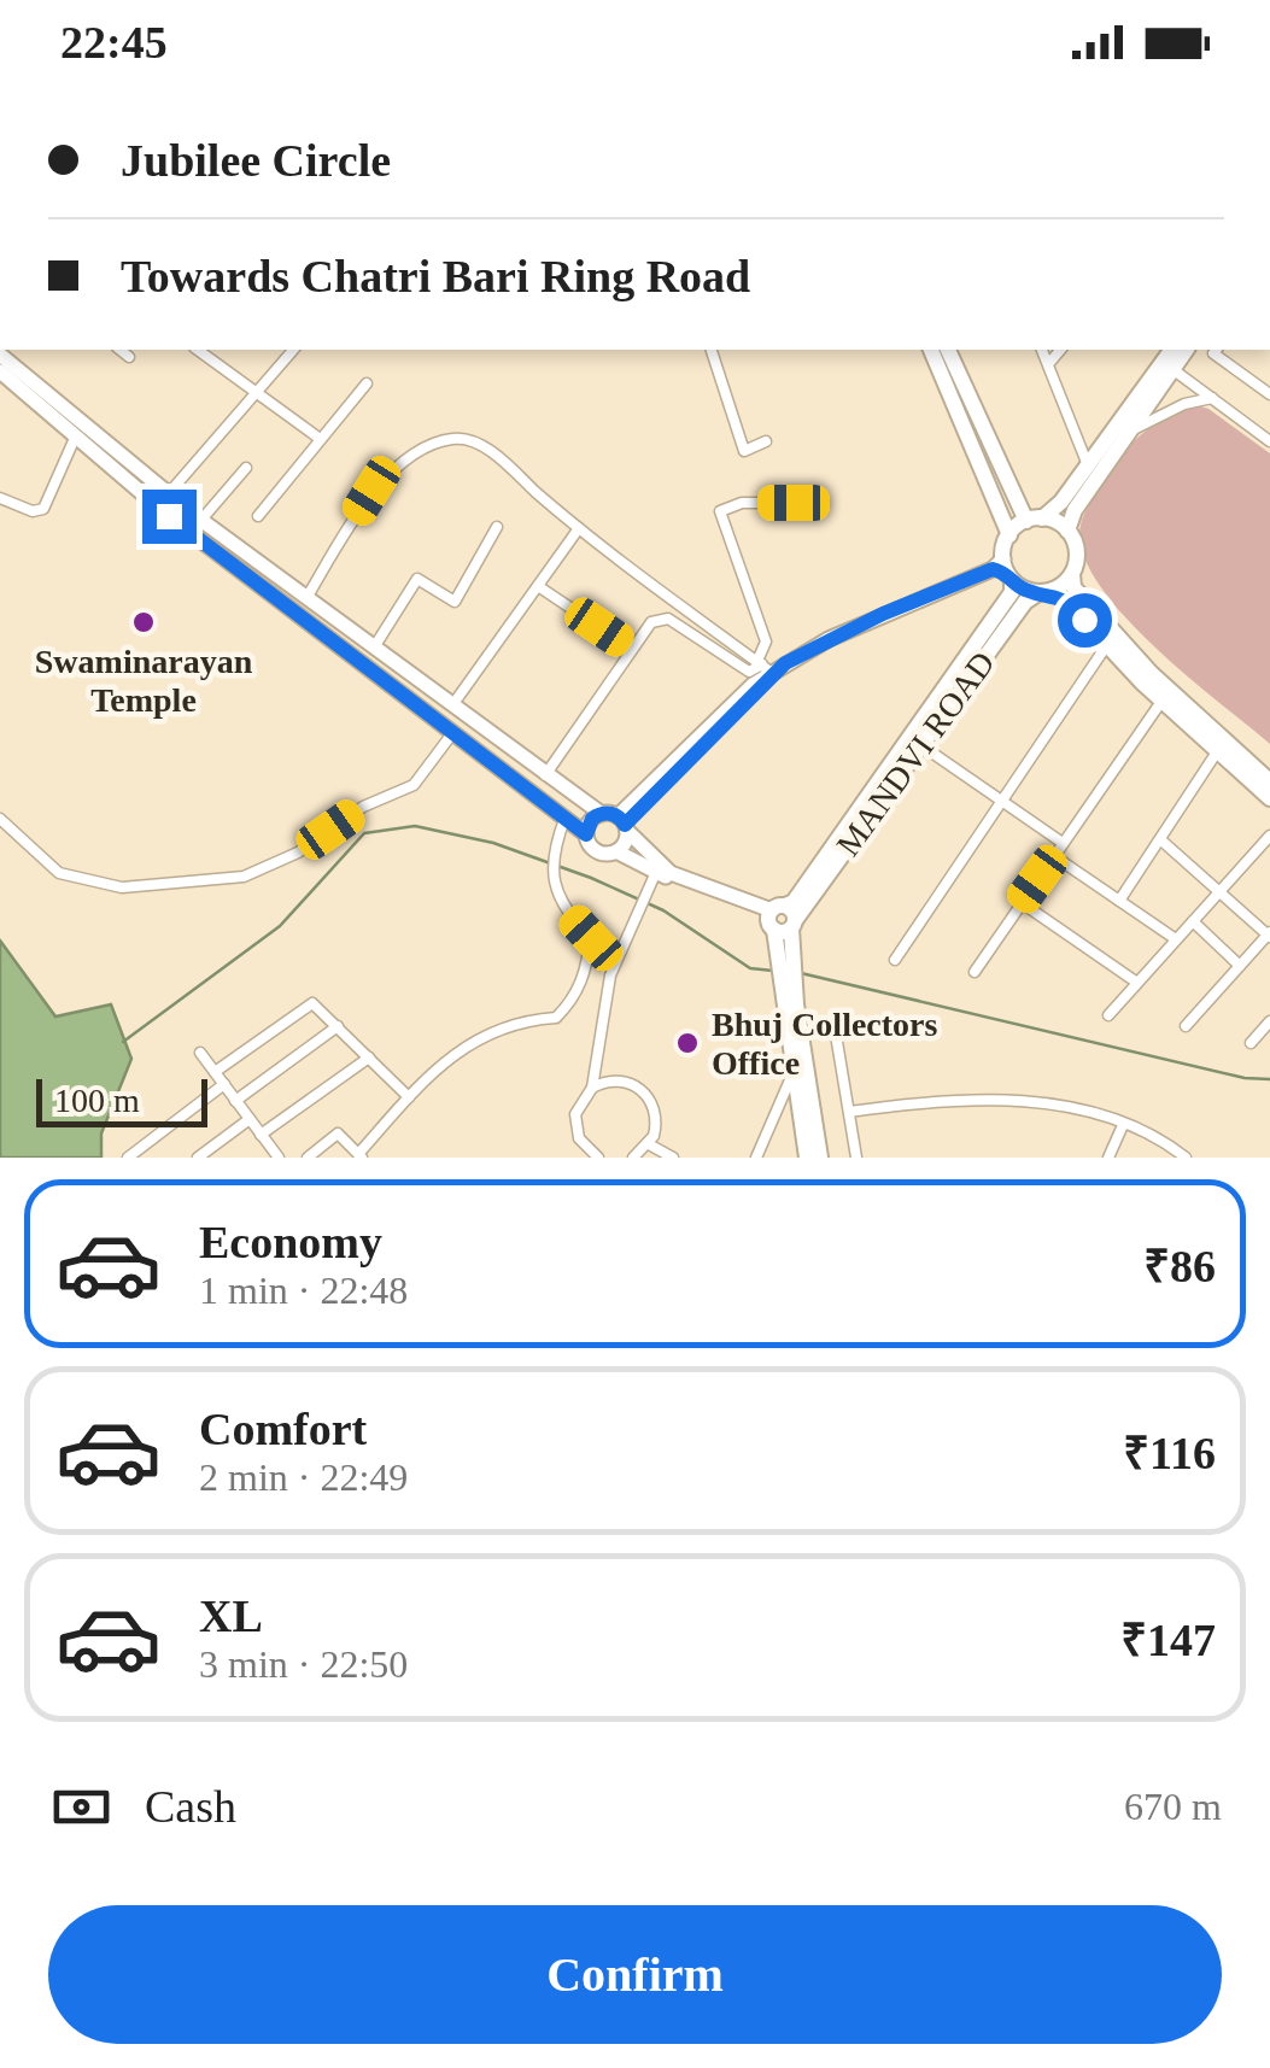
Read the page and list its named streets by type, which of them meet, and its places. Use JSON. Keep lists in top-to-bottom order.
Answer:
{
  "streets": {
    "main road": ["MANDVI ROAD"]
  },
  "places": ["Swaminarayan Temple", "Bhuj Collectors Office"],
  "scale_bar": "100 m",
  "page": {
    "status": "22:45",
    "banner": ["Jubilee Circle", "Towards Chatri Bari Ring Road"],
    "scale": "100 m",
    "list": [
      {
        "name": "Economy",
        "note": "1 min · 22:48",
        "value": "₹86"
      },
      {
        "name": "Comfort",
        "note": "2 min · 22:49",
        "value": "₹116"
      },
      {
        "name": "XL",
        "note": "3 min · 22:50",
        "value": "₹147"
      }
    ],
    "pay": ["Cash", "670 m"],
    "buttons": "Confirm"
  }
}
